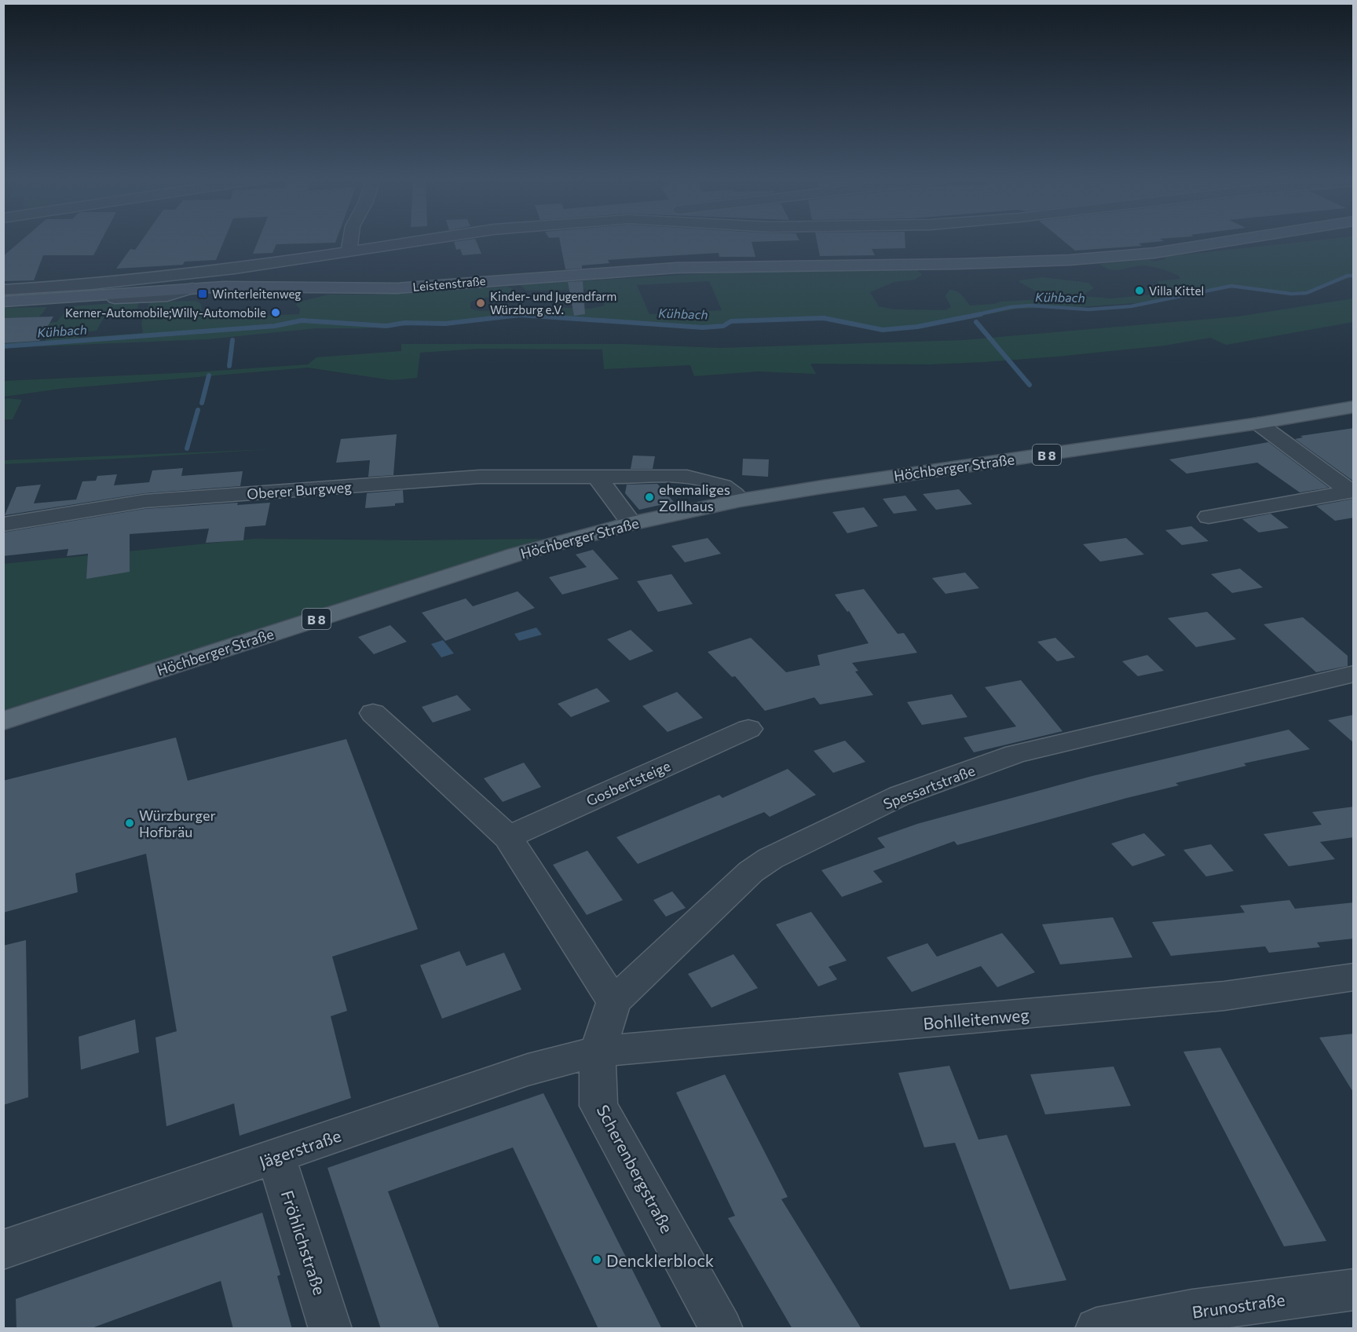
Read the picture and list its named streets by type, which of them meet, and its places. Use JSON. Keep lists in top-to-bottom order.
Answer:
{
  "streets": {
    "main road": ["Leistenstraße", "B 8", "Höchberger Straße"],
    "street": [
      "Oberer Burgweg",
      "Gosbertsteige",
      "Spessartstraße",
      "Bohlleitenweg",
      "Jägerstraße",
      "Scherenbergstraße",
      "Fröhlichstraße",
      "Brunostraße"
    ]
  },
  "crossings": [
    ["Höchberger Straße", "Oberer Burgweg"],
    ["Spessartstraße", "Bohlleitenweg"],
    ["Spessartstraße", "Jägerstraße"],
    ["Spessartstraße", "Scherenbergstraße"],
    ["Bohlleitenweg", "Jägerstraße"],
    ["Bohlleitenweg", "Scherenbergstraße"],
    ["Jägerstraße", "Scherenbergstraße"],
    ["Jägerstraße", "Fröhlichstraße"]
  ],
  "water": ["Kühbach"],
  "places": {
    "other": [
      "Villa Kittel",
      "Kinder- und Jugendfarm Würzburg e.V.",
      "Kerner-Automobile;Willy-Automobile",
      "ehemaliges Zollhaus",
      "Würzburger Hofbräu",
      "Dencklerblock"
    ],
    "transit": ["Winterleitenweg"]
  }
}
